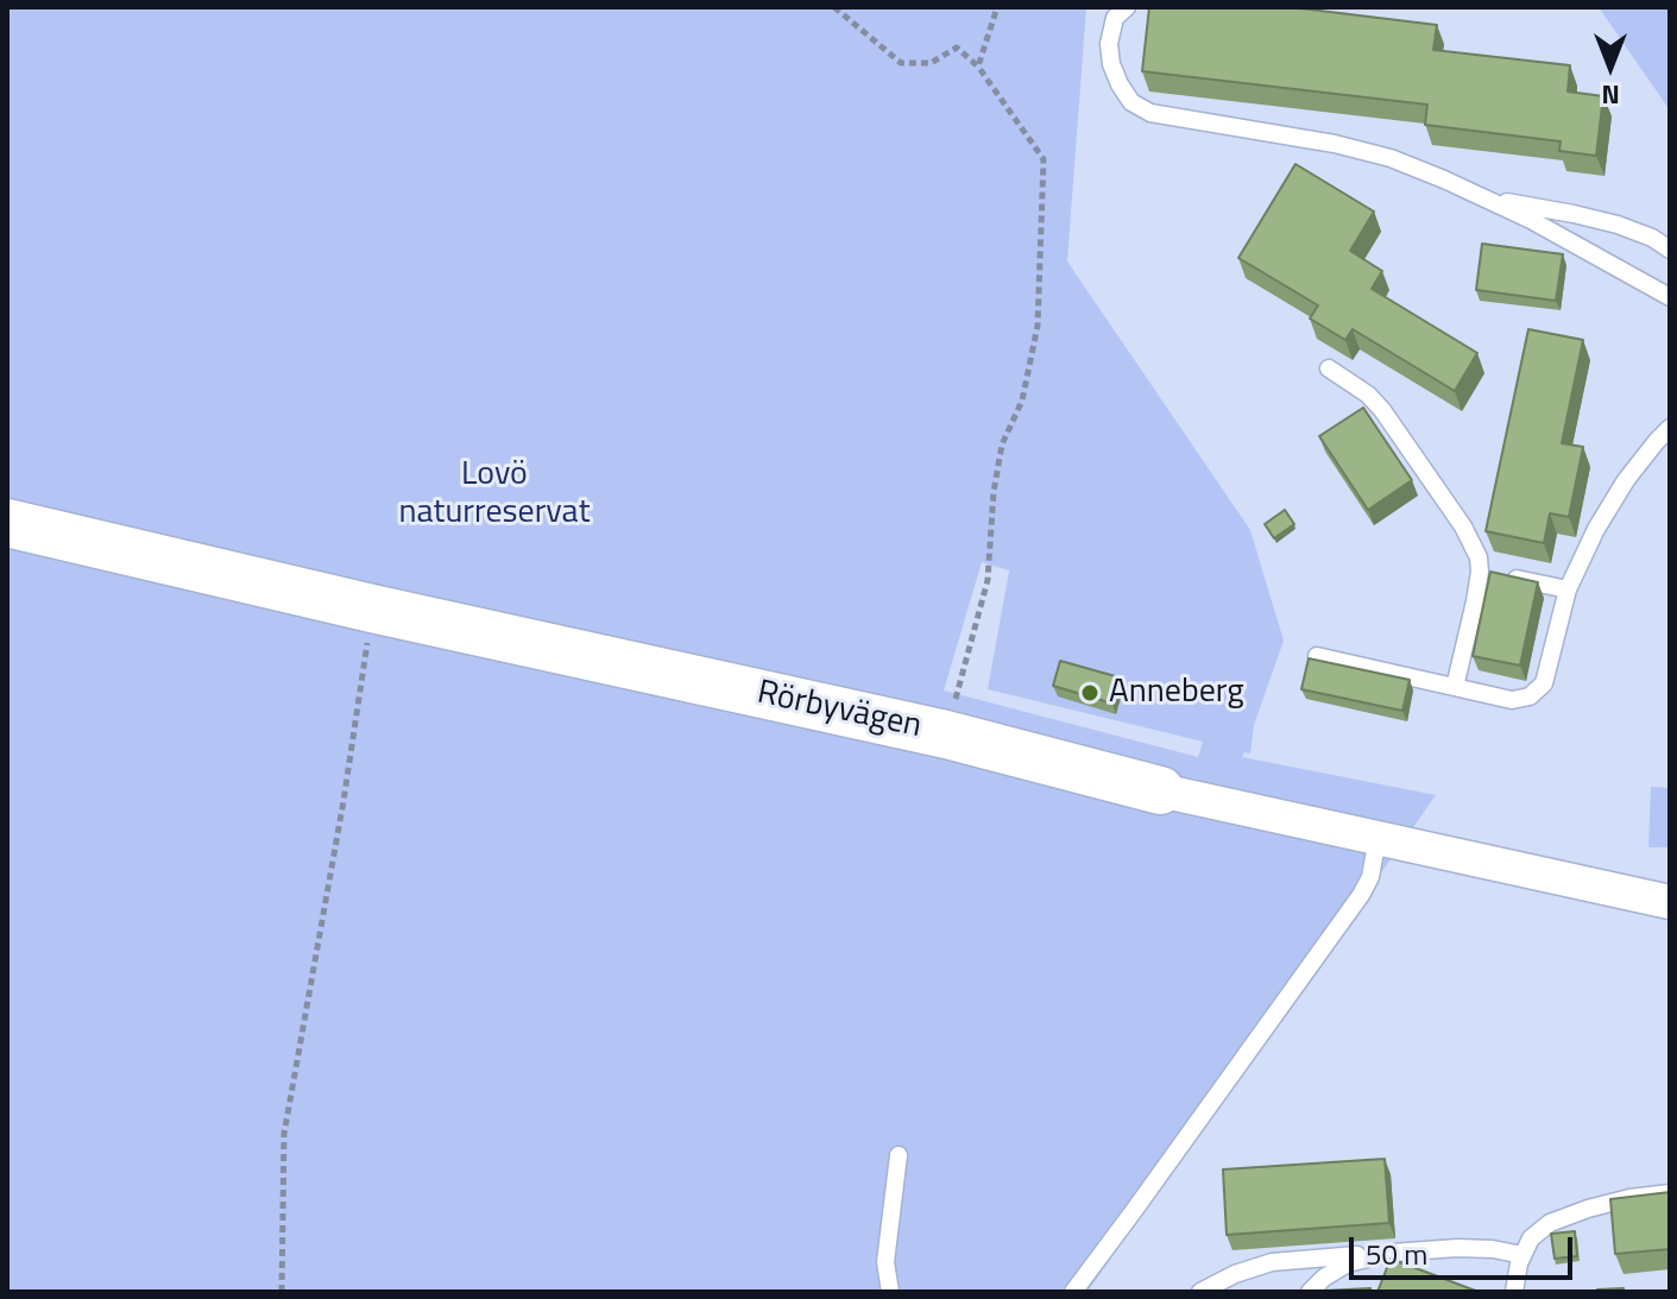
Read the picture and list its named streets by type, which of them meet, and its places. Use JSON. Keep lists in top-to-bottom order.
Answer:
{
  "streets": {
    "street": ["Rörbyvägen"]
  },
  "parks": ["Lovö naturreservat"],
  "places": ["Anneberg"],
  "scale_bar": "50 m",
  "north": "bottom"
}
